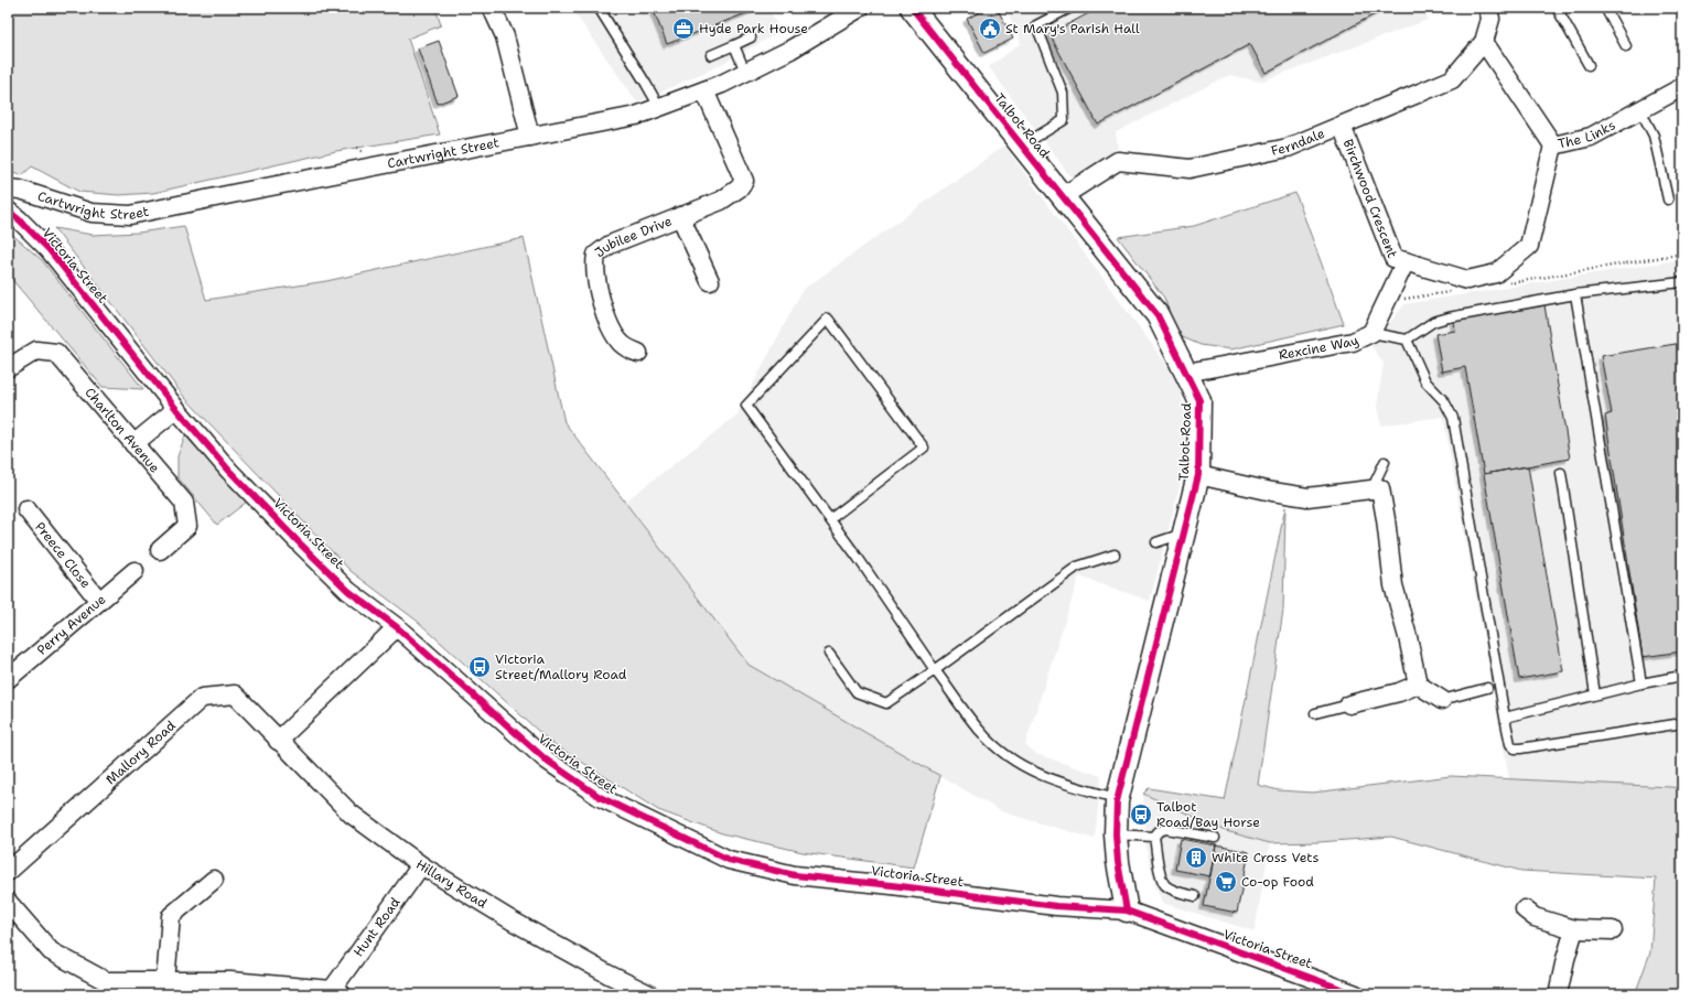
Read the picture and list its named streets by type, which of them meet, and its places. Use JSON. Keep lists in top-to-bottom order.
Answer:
{
  "streets": {
    "street": [
      "Talbot Road",
      "The Links",
      "Ferndale",
      "Cartwright Street",
      "Birchwood Crescent",
      "Jubilee Drive",
      "Victoria Street",
      "Rexcine Way",
      "Charlton Avenue",
      "Preece Close",
      "Perry Avenue",
      "Mallory Road",
      "Hillary Road",
      "Hunt Road"
    ]
  },
  "crossings": [
    ["Talbot Road", "Ferndale"],
    ["Talbot Road", "Victoria Street"],
    ["Talbot Road", "Rexcine Way"],
    ["The Links", "Ferndale"],
    ["The Links", "Birchwood Crescent"],
    ["Ferndale", "Birchwood Crescent"],
    ["Cartwright Street", "Jubilee Drive"],
    ["Birchwood Crescent", "Rexcine Way"],
    ["Preece Close", "Perry Avenue"],
    ["Mallory Road", "Hillary Road"],
    ["Hillary Road", "Hunt Road"]
  ],
  "places": {
    "office": ["Hyde Park House"],
    "public building": ["St Mary's Parish Hall"],
    "bus stop": ["Victoria Street/Mallory Road", "Talbot Road/Bay Horse"],
    "building": ["White Cross Vets"],
    "supermarket": ["Co-op Food"]
  }
}
